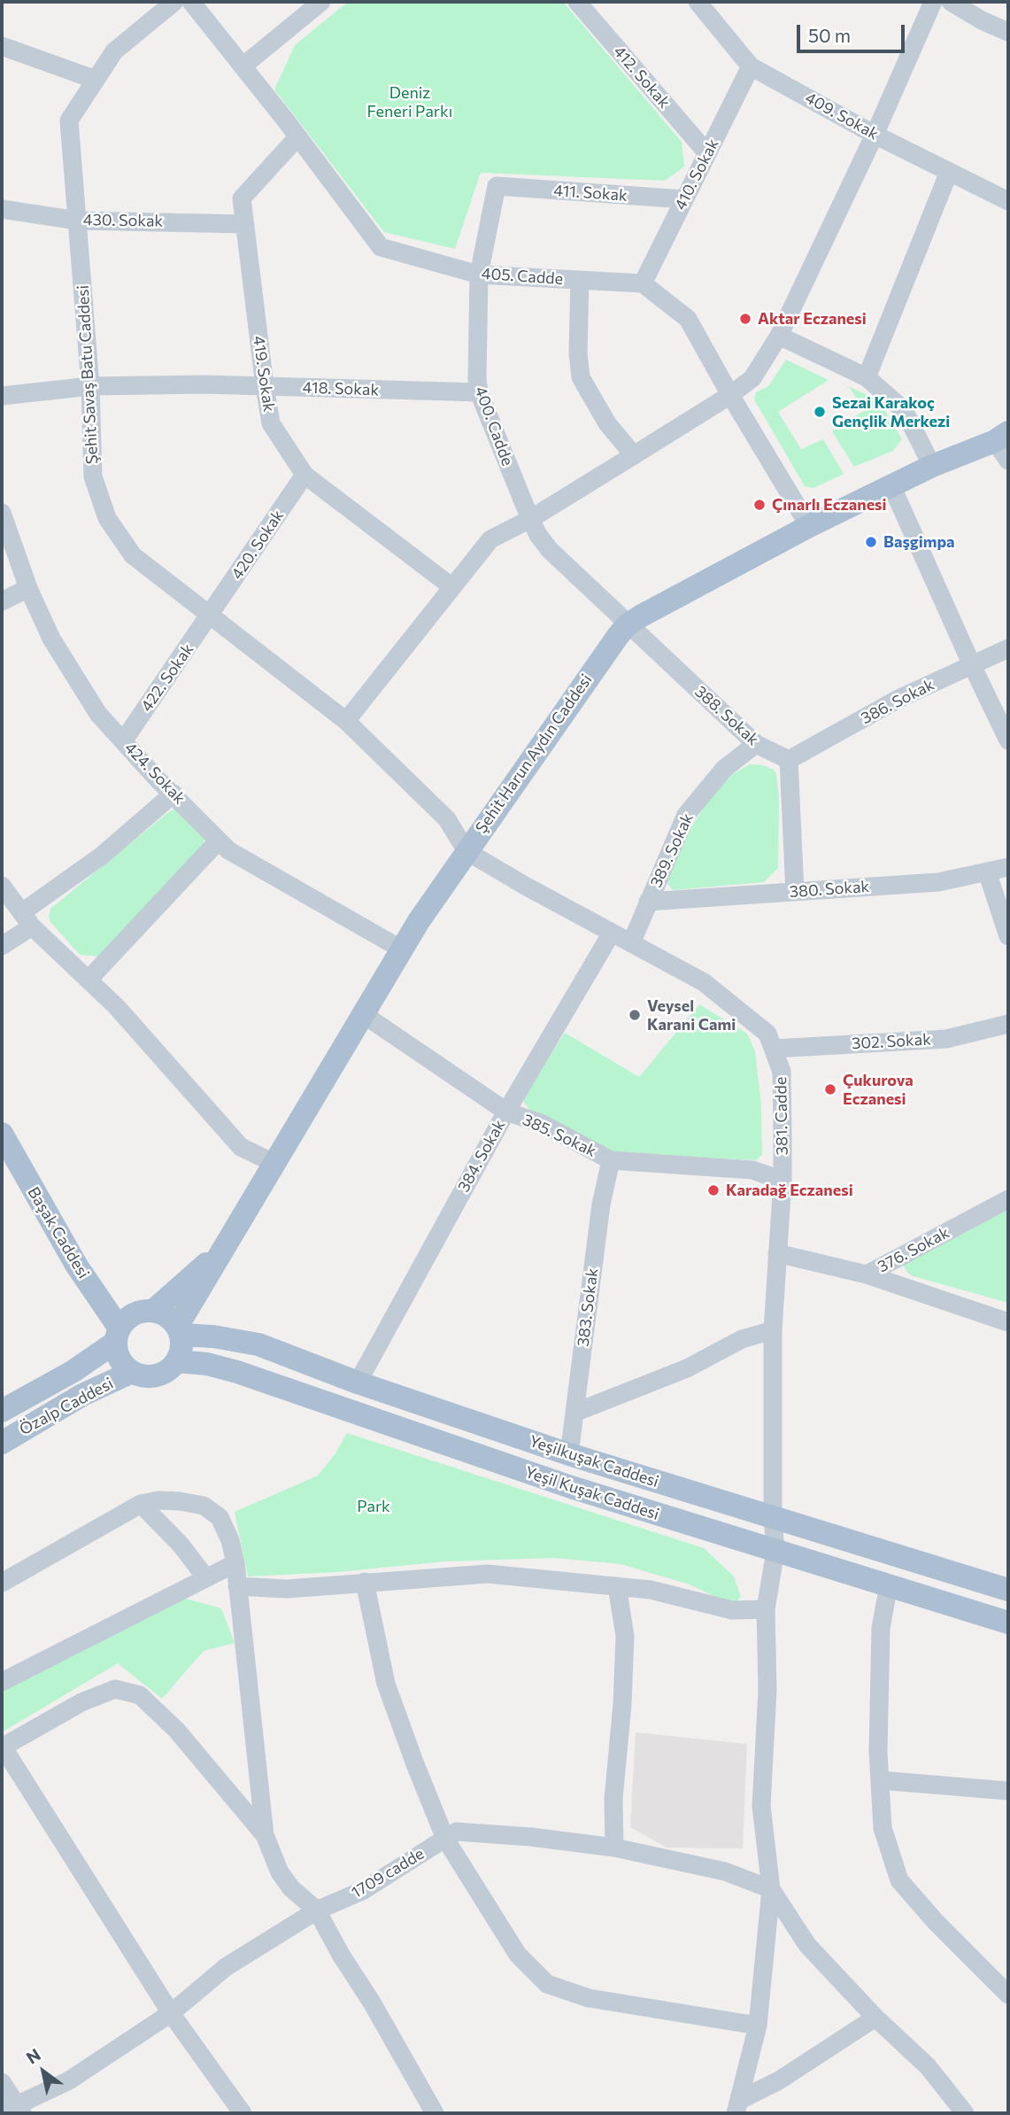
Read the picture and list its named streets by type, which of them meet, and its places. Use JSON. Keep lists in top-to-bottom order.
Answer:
{
  "streets": {
    "main road": [
      "Şehit Harun Aydın Caddesi",
      "Başak Caddesi",
      "Özalp Caddesi",
      "Yeşilkuşak Caddesi",
      "Yeşil Kuşak Caddesi"
    ],
    "street": [
      "412. Sokak",
      "409. Sokak",
      "410. Sokak",
      "411. Sokak",
      "430. Sokak",
      "405. Cadde",
      "419. Sokak",
      "Şehit Savaş Batu Caddesi",
      "418. Sokak",
      "400. Cadde",
      "420. Sokak",
      "422. Sokak",
      "386. Sokak",
      "388. Sokak",
      "424. Sokak",
      "389. Sokak",
      "380. Sokak",
      "302. Sokak",
      "381. Cadde",
      "385. Sokak",
      "384. Sokak",
      "376. Sokak",
      "383. Sokak",
      "1709 cadde"
    ]
  },
  "crossings": [
    ["412. Sokak", "410. Sokak"],
    ["409. Sokak", "410. Sokak"],
    ["410. Sokak", "411. Sokak"],
    ["410. Sokak", "405. Cadde"],
    ["411. Sokak", "400. Cadde"],
    ["430. Sokak", "419. Sokak"],
    ["430. Sokak", "Şehit Savaş Batu Caddesi"],
    ["405. Cadde", "419. Sokak"],
    ["405. Cadde", "400. Cadde"],
    ["419. Sokak", "418. Sokak"],
    ["419. Sokak", "420. Sokak"],
    ["Şehit Savaş Batu Caddesi", "418. Sokak"],
    ["Şehit Savaş Batu Caddesi", "420. Sokak"],
    ["Şehit Savaş Batu Caddesi", "422. Sokak"],
    ["Şehit Savaş Batu Caddesi", "Şehit Harun Aydın Caddesi"],
    ["Şehit Savaş Batu Caddesi", "381. Cadde"],
    ["418. Sokak", "400. Cadde"],
    ["400. Cadde", "388. Sokak"],
    ["400. Cadde", "Şehit Harun Aydın Caddesi"],
    ["420. Sokak", "422. Sokak"],
    ["422. Sokak", "424. Sokak"],
    ["386. Sokak", "388. Sokak"],
    ["388. Sokak", "Şehit Harun Aydın Caddesi"],
    ["388. Sokak", "389. Sokak"],
    ["Şehit Harun Aydın Caddesi", "424. Sokak"],
    ["Şehit Harun Aydın Caddesi", "381. Cadde"],
    ["Şehit Harun Aydın Caddesi", "385. Sokak"],
    ["Şehit Harun Aydın Caddesi", "Başak Caddesi"],
    ["Şehit Harun Aydın Caddesi", "Özalp Caddesi"],
    ["Şehit Harun Aydın Caddesi", "Yeşilkuşak Caddesi"],
    ["Şehit Harun Aydın Caddesi", "Yeşil Kuşak Caddesi"],
    ["389. Sokak", "380. Sokak"],
    ["389. Sokak", "381. Cadde"],
    ["302. Sokak", "381. Cadde"],
    ["381. Cadde", "385. Sokak"],
    ["381. Cadde", "384. Sokak"],
    ["381. Cadde", "376. Sokak"],
    ["381. Cadde", "Yeşilkuşak Caddesi"],
    ["381. Cadde", "Yeşil Kuşak Caddesi"],
    ["381. Cadde", "1709 cadde"],
    ["385. Sokak", "384. Sokak"],
    ["385. Sokak", "383. Sokak"],
    ["384. Sokak", "Yeşilkuşak Caddesi"],
    ["Başak Caddesi", "Özalp Caddesi"],
    ["Başak Caddesi", "Yeşilkuşak Caddesi"],
    ["Başak Caddesi", "Yeşil Kuşak Caddesi"],
    ["383. Sokak", "Yeşilkuşak Caddesi"],
    ["Özalp Caddesi", "Yeşilkuşak Caddesi"],
    ["Özalp Caddesi", "Yeşil Kuşak Caddesi"],
    ["Yeşilkuşak Caddesi", "Yeşil Kuşak Caddesi"]
  ],
  "parks": ["Deniz Feneri Parkı", "Park"],
  "places": [
    "Aktar Eczanesi",
    "Sezai Karakoç Gençlik Merkezi",
    "Çınarlı Eczanesi",
    "Başgimpa",
    "Veysel Karani Cami",
    "Çukurova Eczanesi",
    "Karadağ Eczanesi"
  ],
  "scale_bar": "50 m",
  "north": "top left"
}
